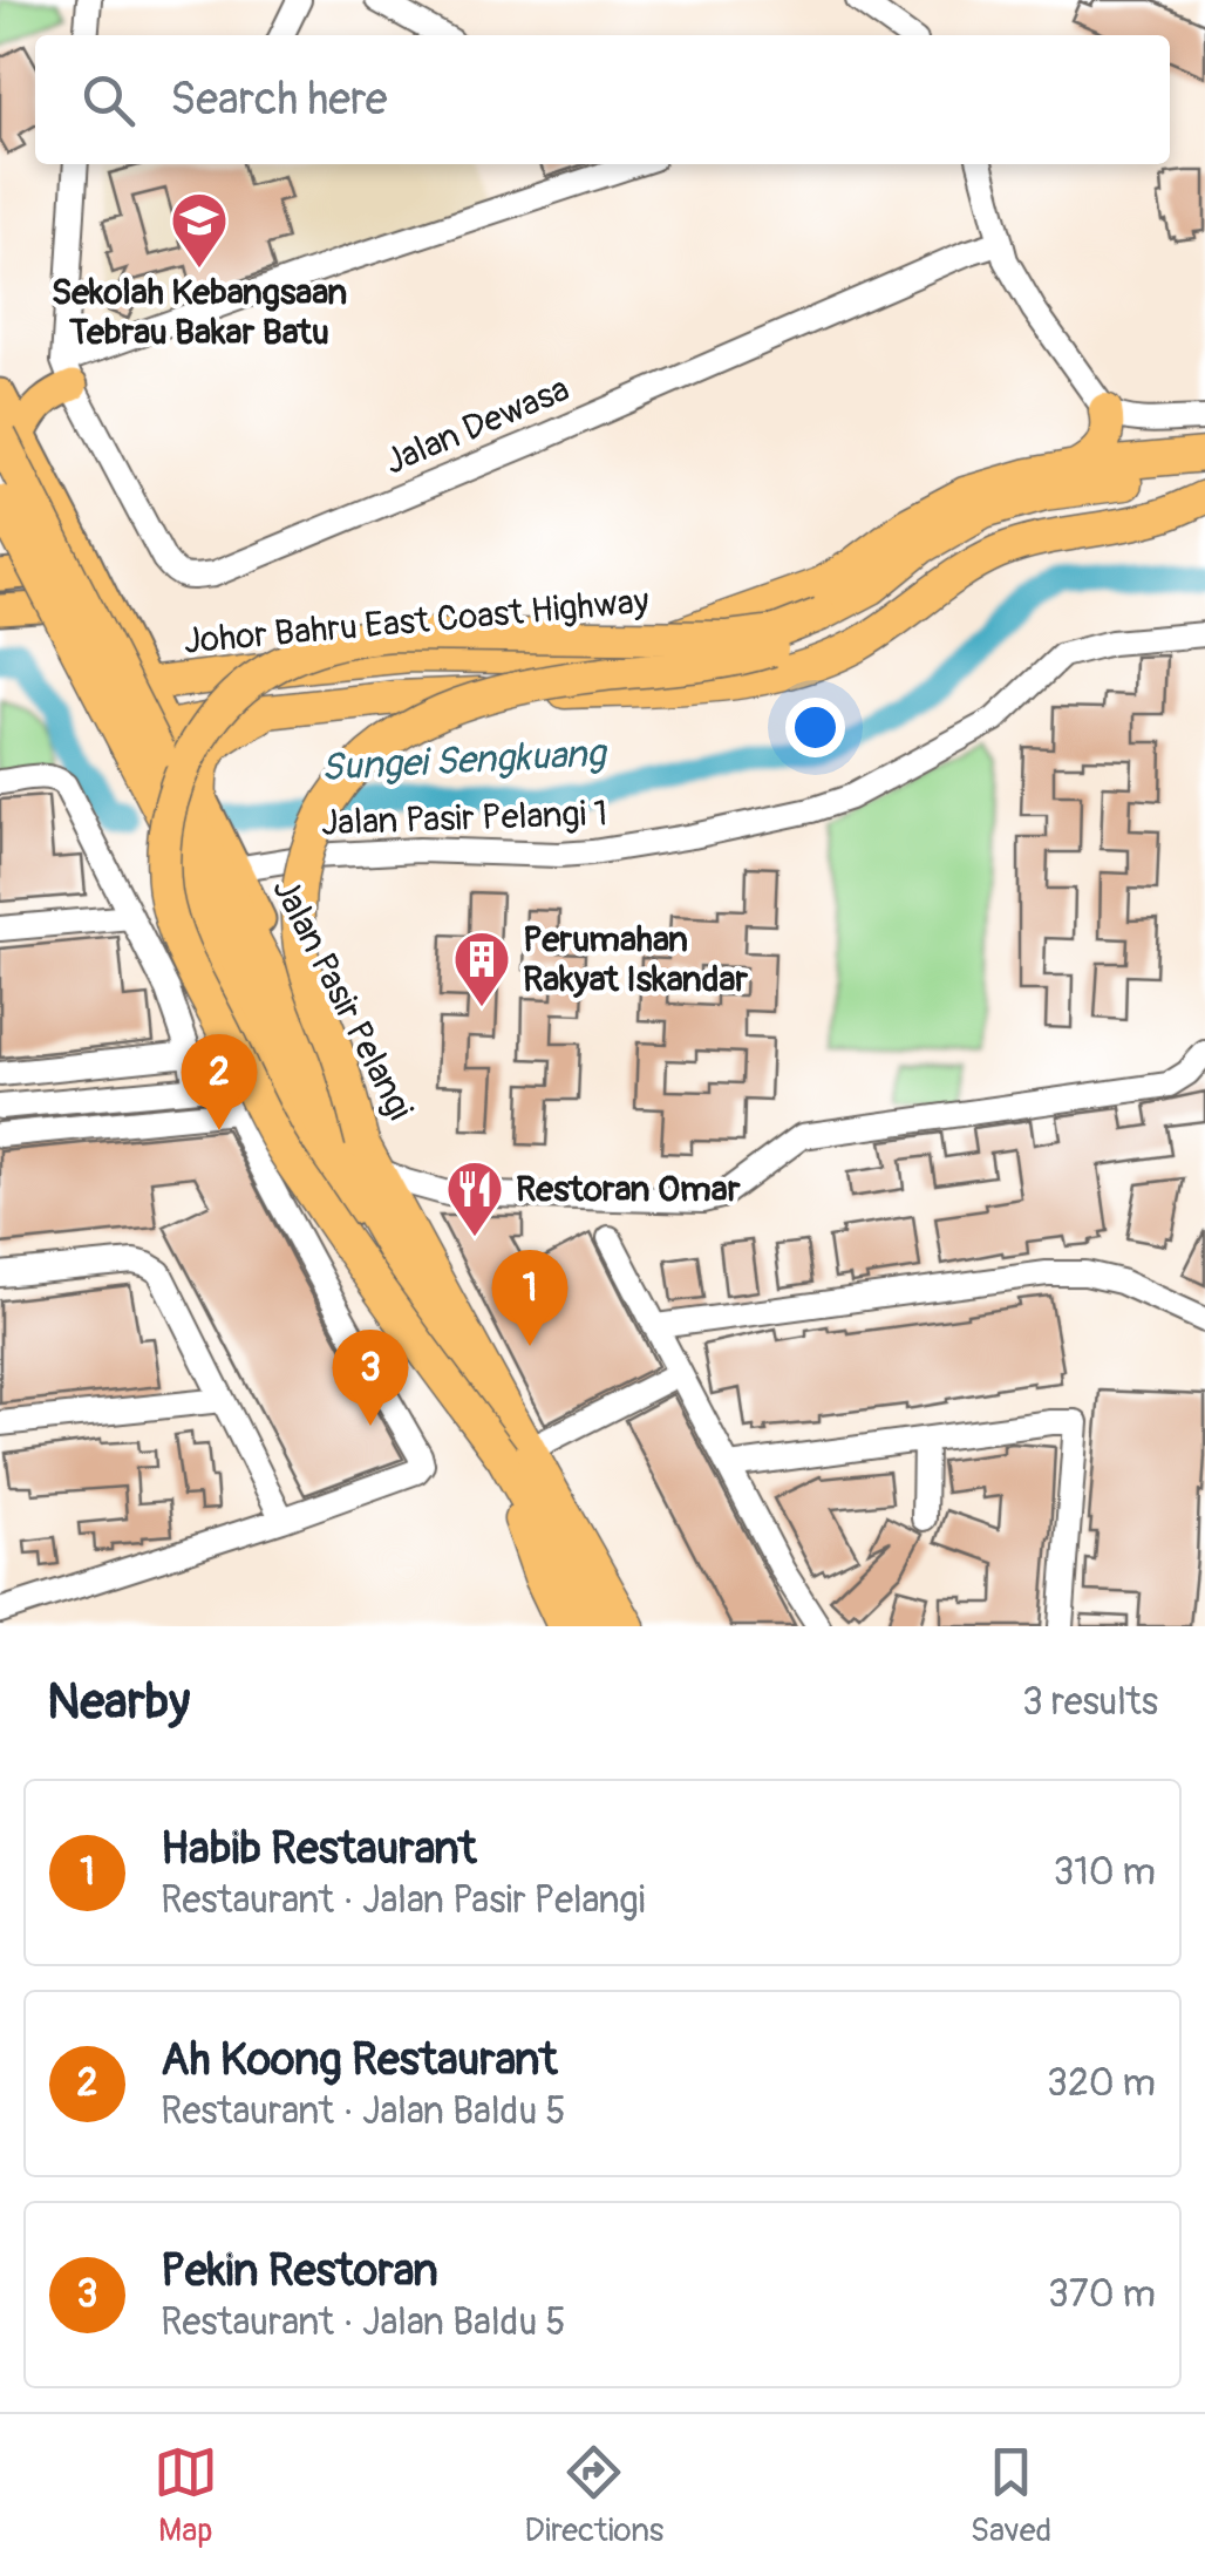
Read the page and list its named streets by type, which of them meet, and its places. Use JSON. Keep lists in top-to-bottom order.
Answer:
{
  "streets": {
    "highway": ["Johor Bahru East Coast Highway"],
    "main road": ["Jalan Pasir Pelangi"],
    "street": ["Jalan Dewasa", "Jalan Pasir Pelangi 1"]
  },
  "crossings": [
    ["Jalan Pasir Pelangi 1", "Jalan Pasir Pelangi"]
  ],
  "water": ["Sungei Sengkuang"],
  "places": {
    "school or university": ["Sekolah Kebangsaan Tebrau Bakar Batu"],
    "building": ["Perumahan Rakyat Iskandar"],
    "restaurant": ["Restoran Omar"]
  },
  "page": {
    "search": "Search here",
    "pins": ["2", "1", "3"],
    "heading": ["Nearby", "3 results"],
    "list": [
      {
        "mark": "1",
        "name": "Habib Restaurant",
        "note": "Restaurant · Jalan Pasir Pelangi",
        "value": "310 m"
      },
      {
        "mark": "2",
        "name": "Ah Koong Restaurant",
        "note": "Restaurant · Jalan Baldu 5",
        "value": "320 m"
      },
      {
        "mark": "3",
        "name": "Pekin Restoran",
        "note": "Restaurant · Jalan Baldu 5",
        "value": "370 m"
      }
    ],
    "nav": ["Map", "Directions", "Saved"]
  }
}
